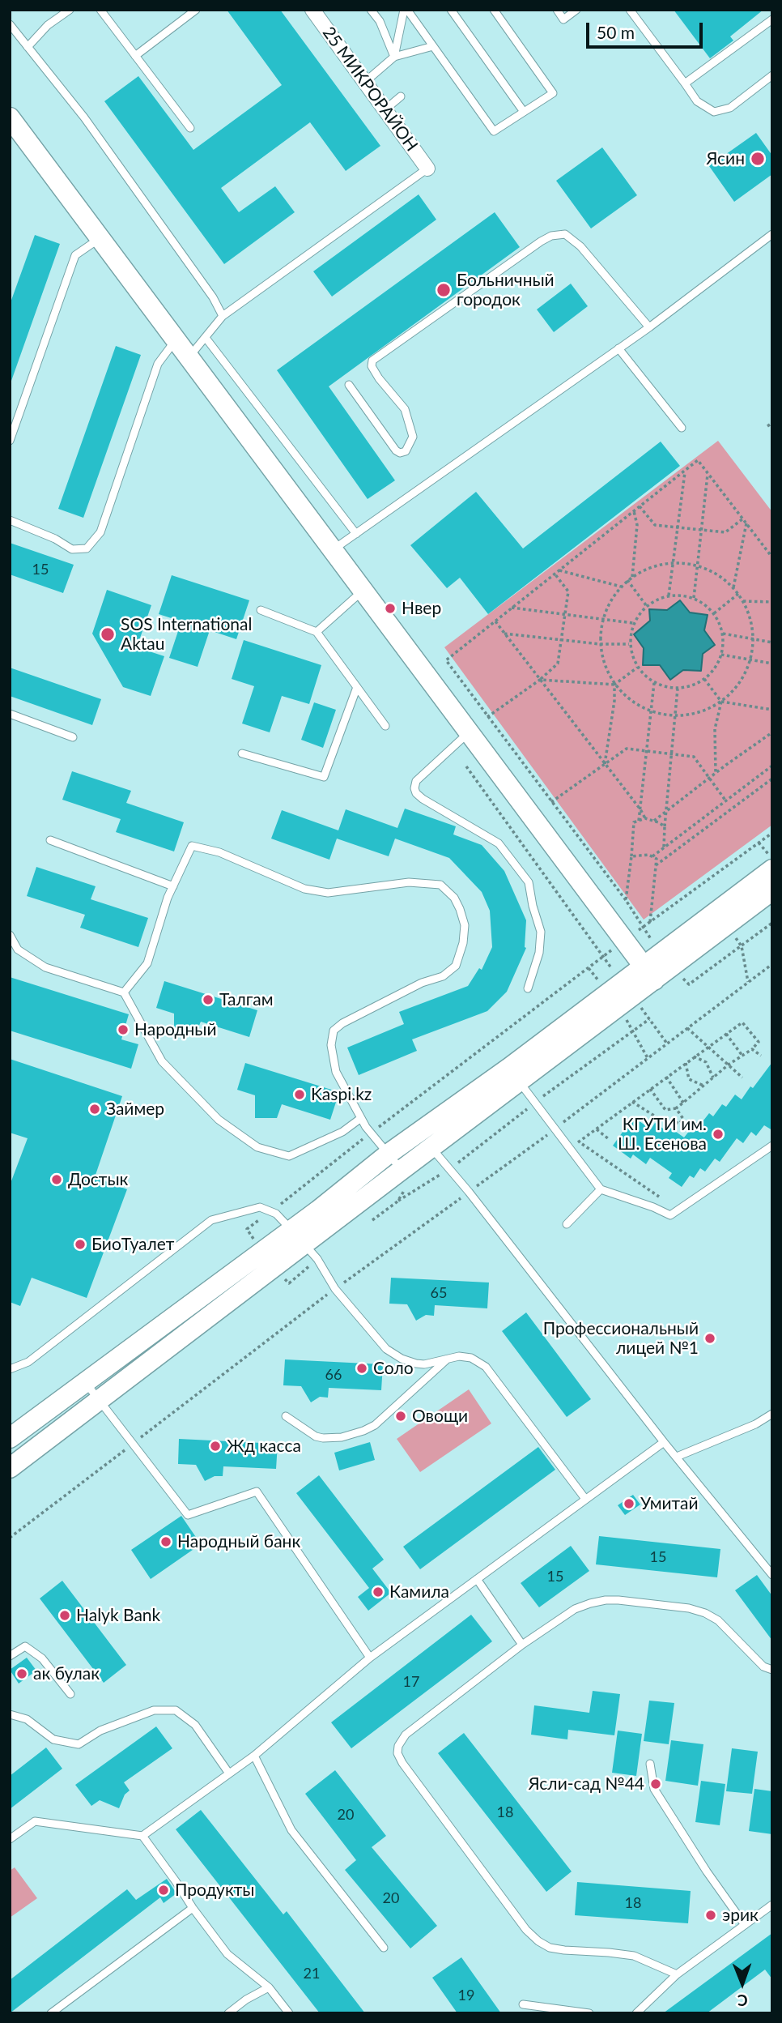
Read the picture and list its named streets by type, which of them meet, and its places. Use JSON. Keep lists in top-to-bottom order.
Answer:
{
  "streets": {
    "street": ["25 МИКРОРАЙОН"]
  },
  "places": [
    "Ясин",
    "Больничный городок",
    "Нвер",
    "SOS International Aktau",
    "Талгам",
    "Народный",
    "Kaspi.kz",
    "Займер",
    "КГУТИ им. Ш. Есенова",
    "Достык",
    "БиоТуалет",
    "Профессиональный лицей №1",
    "Соло",
    "Овощи",
    "Жд касса",
    "Умитай",
    "Народный банк",
    "Камила",
    "Halyk Bank",
    "ак булак",
    "Ясли-сад №44",
    "Продукты",
    "эрик"
  ],
  "house_numbers": [
    "15",
    "65",
    "66",
    "15",
    "15",
    "17",
    "18",
    "20",
    "20",
    "18",
    "21",
    "19"
  ],
  "scale_bar": "50 m",
  "north": "bottom"
}
